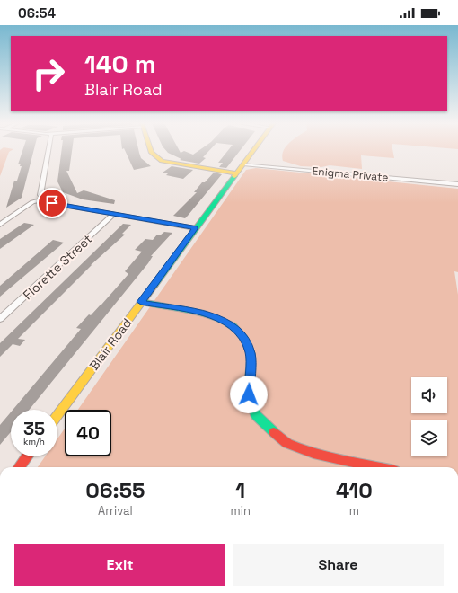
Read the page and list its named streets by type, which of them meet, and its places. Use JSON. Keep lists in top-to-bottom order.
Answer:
{
  "streets": {
    "main road": ["Blair Road"],
    "street": ["Enigma Private", "Florette Street"]
  },
  "crossings": [
    ["Enigma Private", "Blair Road"]
  ],
  "page": {
    "status": "06:54",
    "turn": ["140 m", "Blair Road"],
    "speed": "35 km/h",
    "limit": "40",
    "eta": [
      "06:55",
      "Arrival",
      "1",
      "min",
      "410",
      "m"
    ],
    "buttons": ["Exit", "Share"]
  }
}
